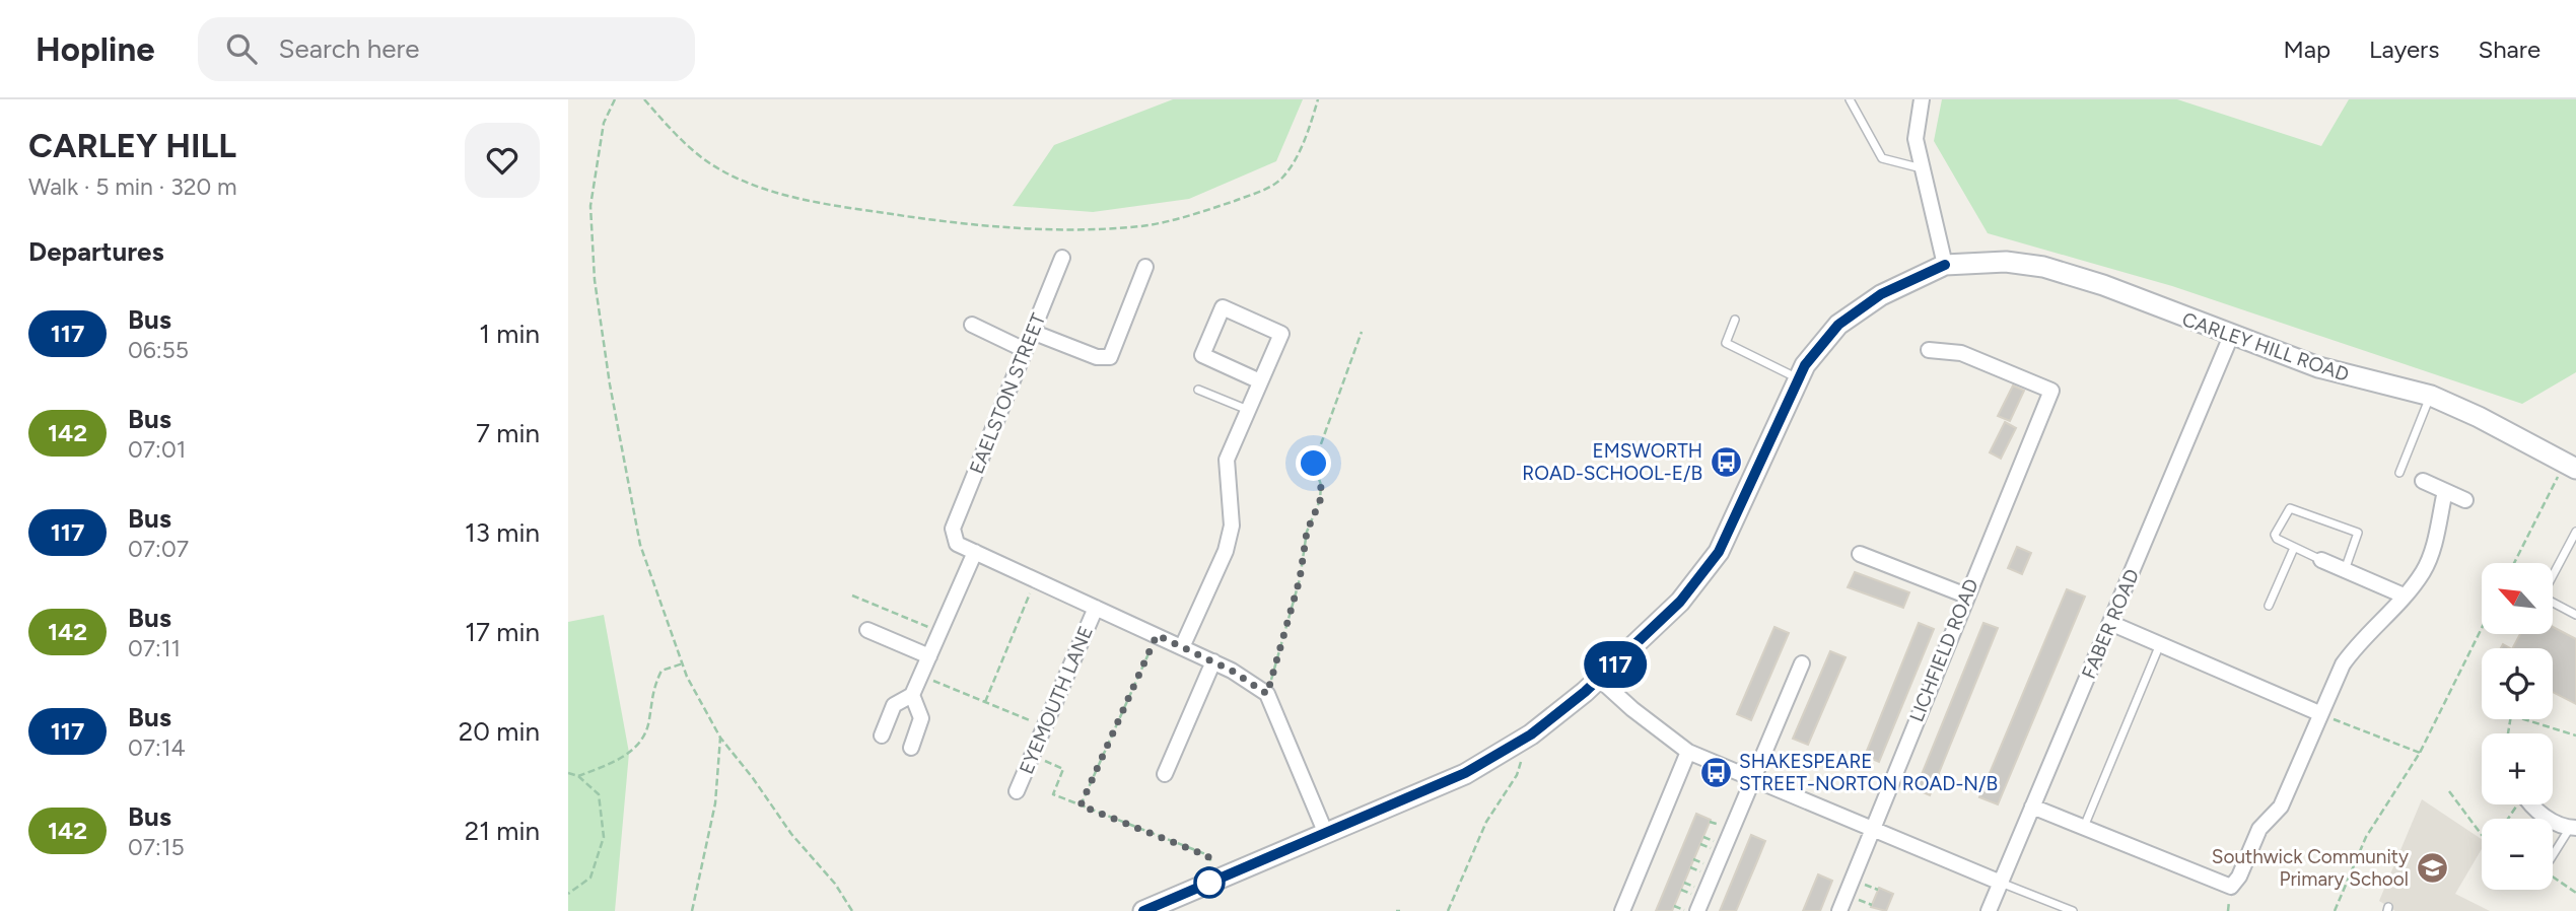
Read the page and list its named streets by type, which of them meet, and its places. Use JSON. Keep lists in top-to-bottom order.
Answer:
{
  "streets": {
    "street": [
      "CARLEY HILL ROAD",
      "EAELSTON STREET",
      "FABER ROAD",
      "LICHFIELD ROAD",
      "EYEMOUTH LANE"
    ]
  },
  "crossings": [
    ["CARLEY HILL ROAD", "FABER ROAD"],
    ["EAELSTON STREET", "EYEMOUTH LANE"]
  ],
  "places": {
    "bus stop": ["EMSWORTH ROAD-SCHOOL-E/B", "SHAKESPEARE STREET-NORTON ROAD-N/B"],
    "school or university": ["Southwick Community Primary School"]
  },
  "lines": ["bus line 117"],
  "north": "top left",
  "page": {
    "header": "Hopline",
    "search": "Search here",
    "nav": ["Map", "Layers", "Share"],
    "heading": [
      ["CARLEY HILL", "Walk · 5 min · 320 m"],
      "Departures"
    ],
    "on_map": "117",
    "list": [
      {
        "mark": "117",
        "name": "Bus",
        "note": "06:55",
        "value": "1 min"
      },
      {
        "mark": "142",
        "name": "Bus",
        "note": "07:01",
        "value": "7 min"
      },
      {
        "mark": "117",
        "name": "Bus",
        "note": "07:07",
        "value": "13 min"
      },
      {
        "mark": "142",
        "name": "Bus",
        "note": "07:11",
        "value": "17 min"
      },
      {
        "mark": "117",
        "name": "Bus",
        "note": "07:14",
        "value": "20 min"
      },
      {
        "mark": "142",
        "name": "Bus",
        "note": "07:15",
        "value": "21 min"
      }
    ],
    "map_buttons": ["+", "−"]
  }
}
